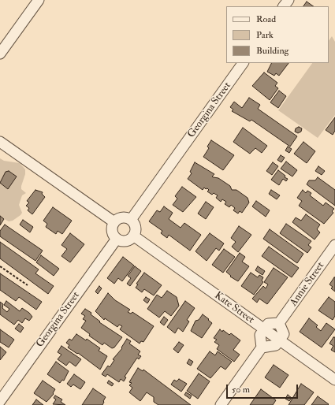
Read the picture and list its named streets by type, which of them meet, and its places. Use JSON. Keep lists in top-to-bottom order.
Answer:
{
  "streets": {
    "street": ["Georgina Street", "Annie Street", "Kate Street"]
  },
  "crossings": [
    ["Georgina Street", "Kate Street"]
  ],
  "legend": ["Road", "Park", "Building"],
  "scale_bar": "50 m"
}
